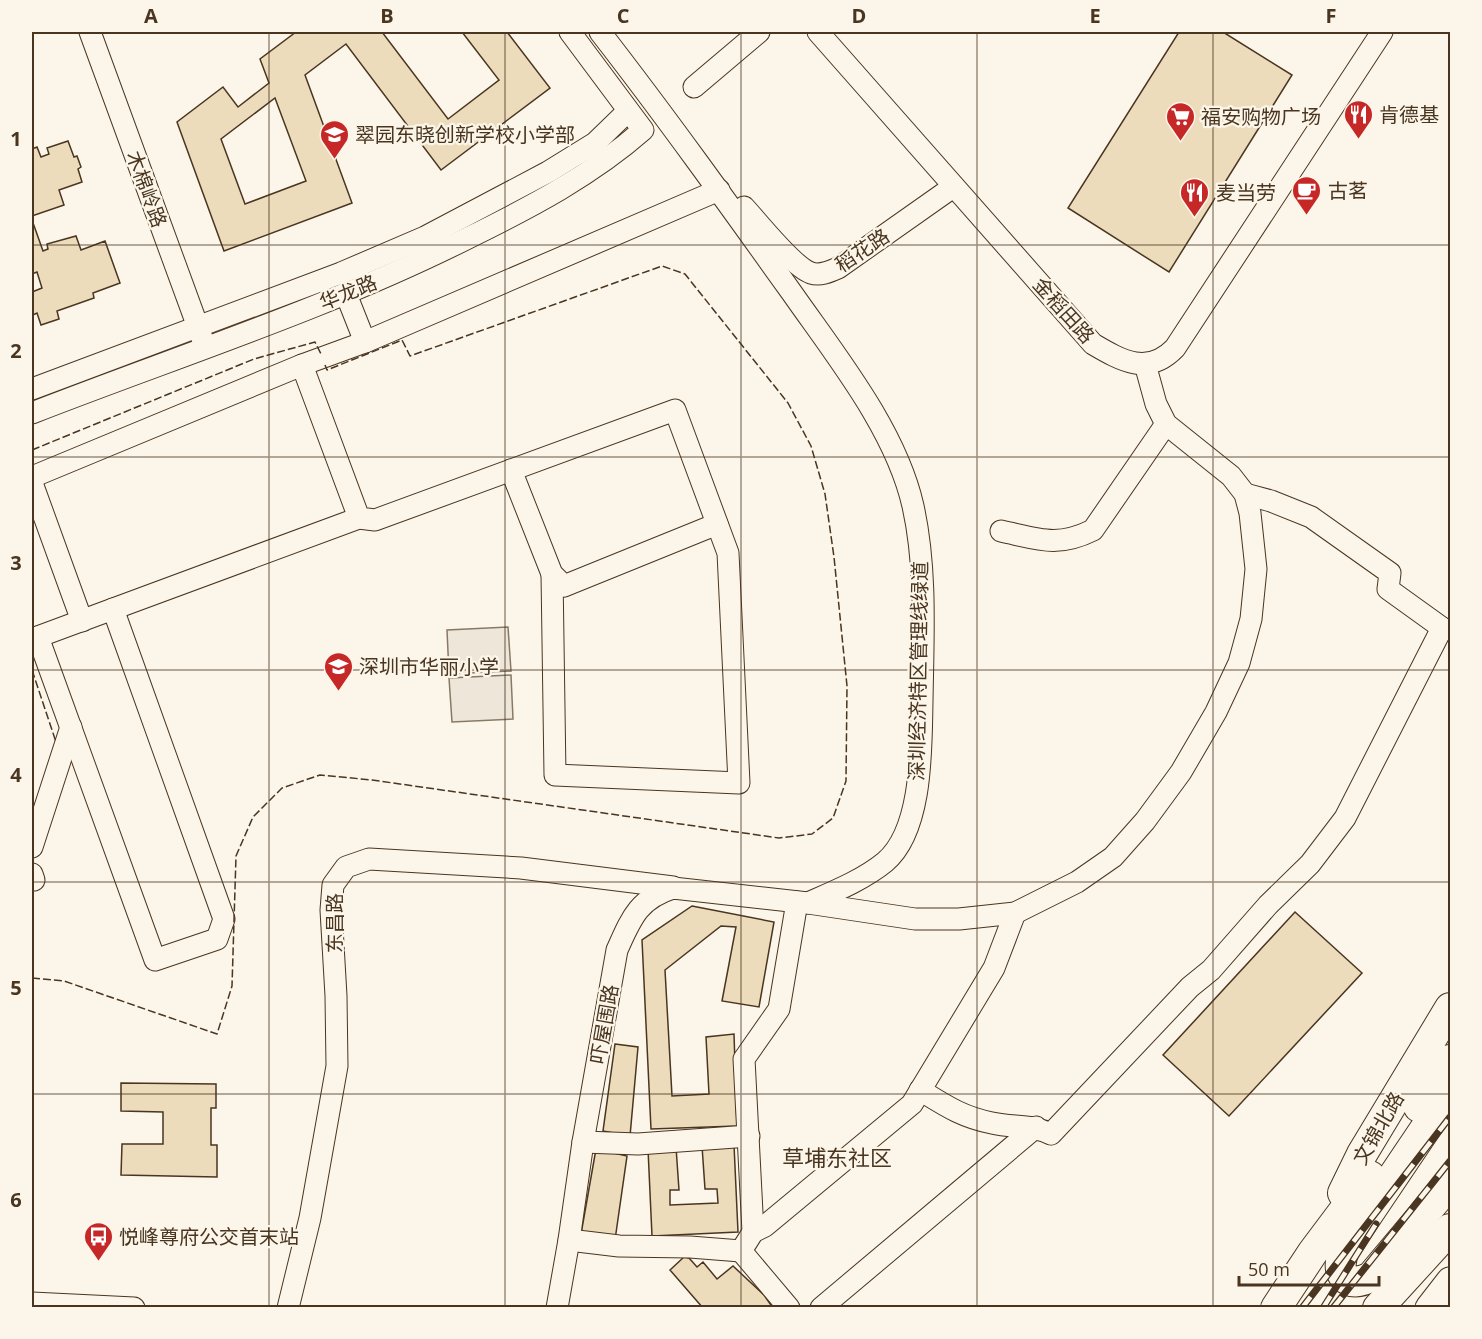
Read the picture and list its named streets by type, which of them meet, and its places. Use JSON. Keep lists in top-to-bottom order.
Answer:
{
  "streets": {
    "highway": ["文锦北路"],
    "street": [
      "木棉岭路",
      "稻花路",
      "华龙路",
      "金稻田路",
      "深圳经济特区管理线绿道",
      "东昌路",
      "吓屋围路"
    ]
  },
  "crossings": [
    ["木棉岭路", "华龙路"],
    ["稻花路", "金稻田路"],
    ["稻花路", "深圳经济特区管理线绿道"],
    ["东昌路", "吓屋围路"]
  ],
  "districts": ["草埔东社区"],
  "places": {
    "restaurant": ["肯德基", "麦当劳"],
    "supermarket": ["福安购物广场"],
    "school or university": ["翠园东晓创新学校小学部", "深圳市华丽小学"],
    "cafe": ["古茗"],
    "bus stop": ["悦峰尊府公交首末站"]
  },
  "scale_bar": "50 m",
  "grid": {
    "columns": [
      "A",
      "B",
      "C",
      "D",
      "E",
      "F"
    ],
    "rows": [
      "1",
      "2",
      "3",
      "4",
      "5",
      "6"
    ]
  }
}
